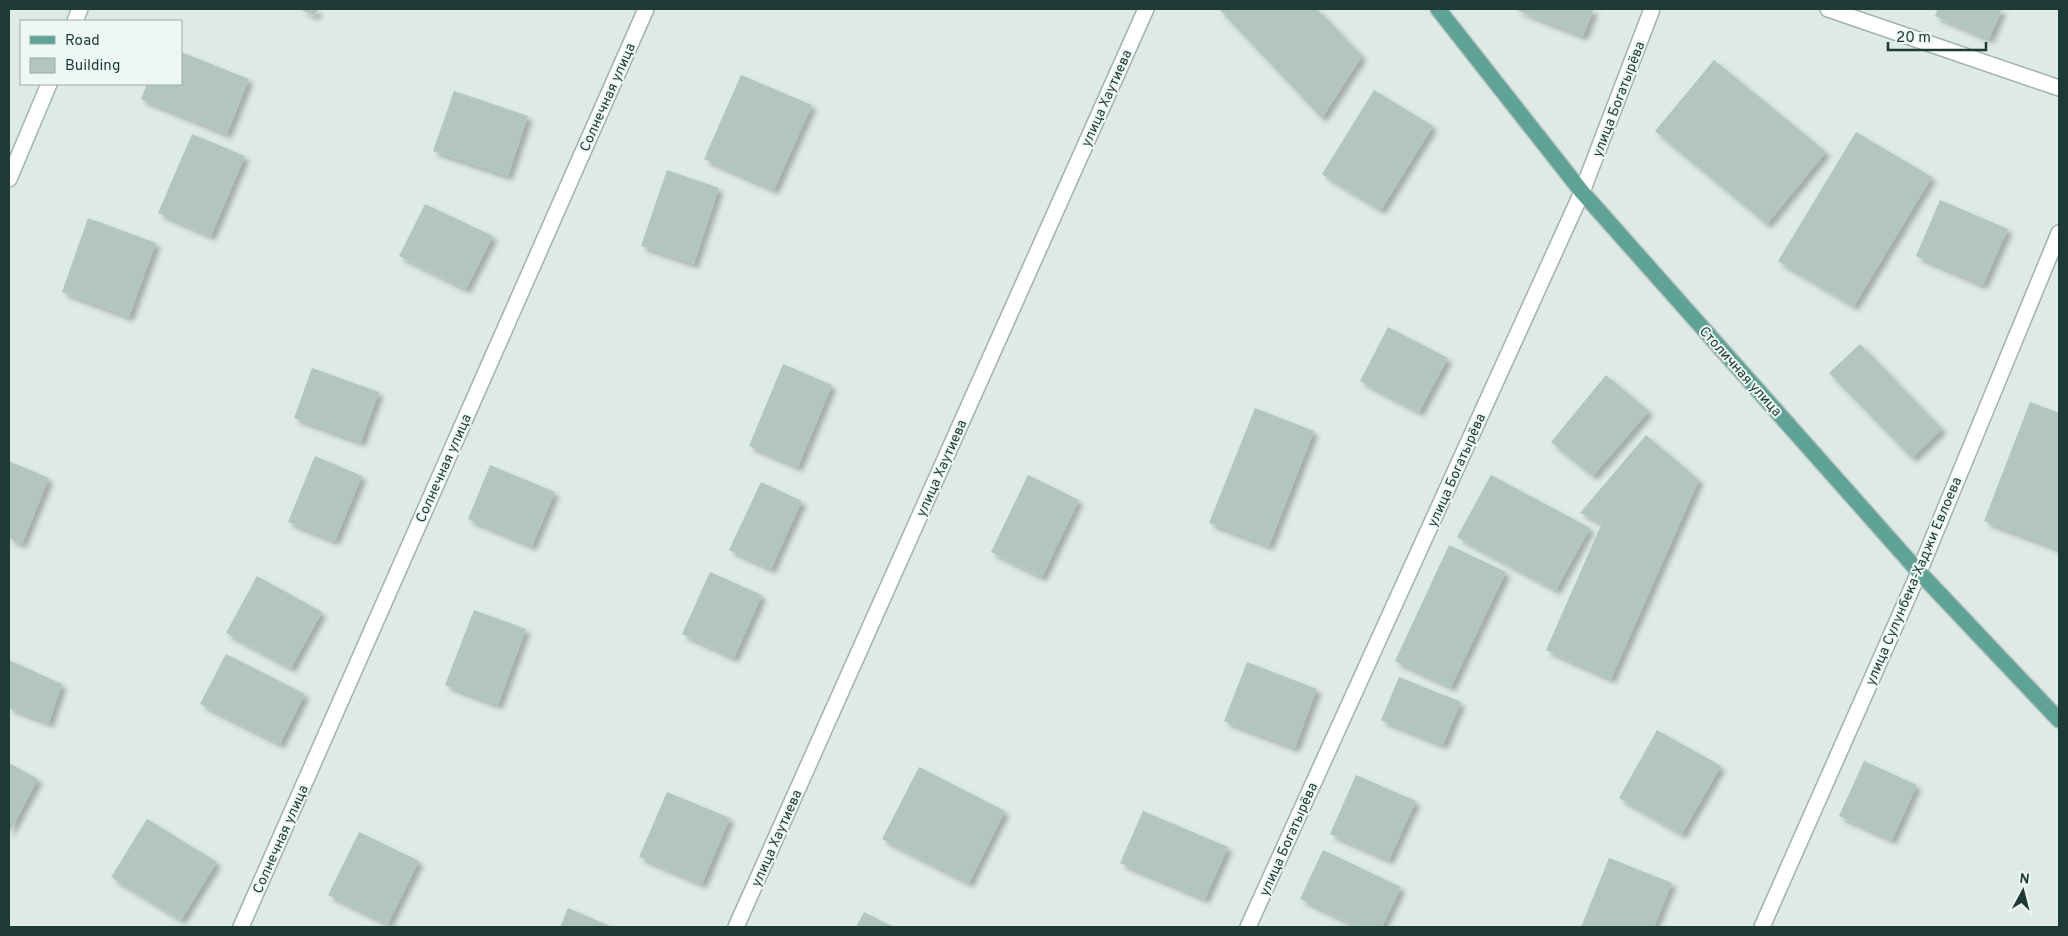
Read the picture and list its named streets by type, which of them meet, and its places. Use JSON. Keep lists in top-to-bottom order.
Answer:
{
  "streets": {
    "main road": ["Столичная улица"],
    "street": [
      "Солнечная улица",
      "улица Хаутиева",
      "улица Богатырёва",
      "улица Сулунбека-Хаджи Евлоева"
    ]
  },
  "crossings": [
    ["улица Богатырёва", "Столичная улица"],
    ["Столичная улица", "улица Сулунбека-Хаджи Евлоева"]
  ],
  "legend": ["Road", "Building"],
  "scale_bar": "20 m",
  "north": "top"
}
